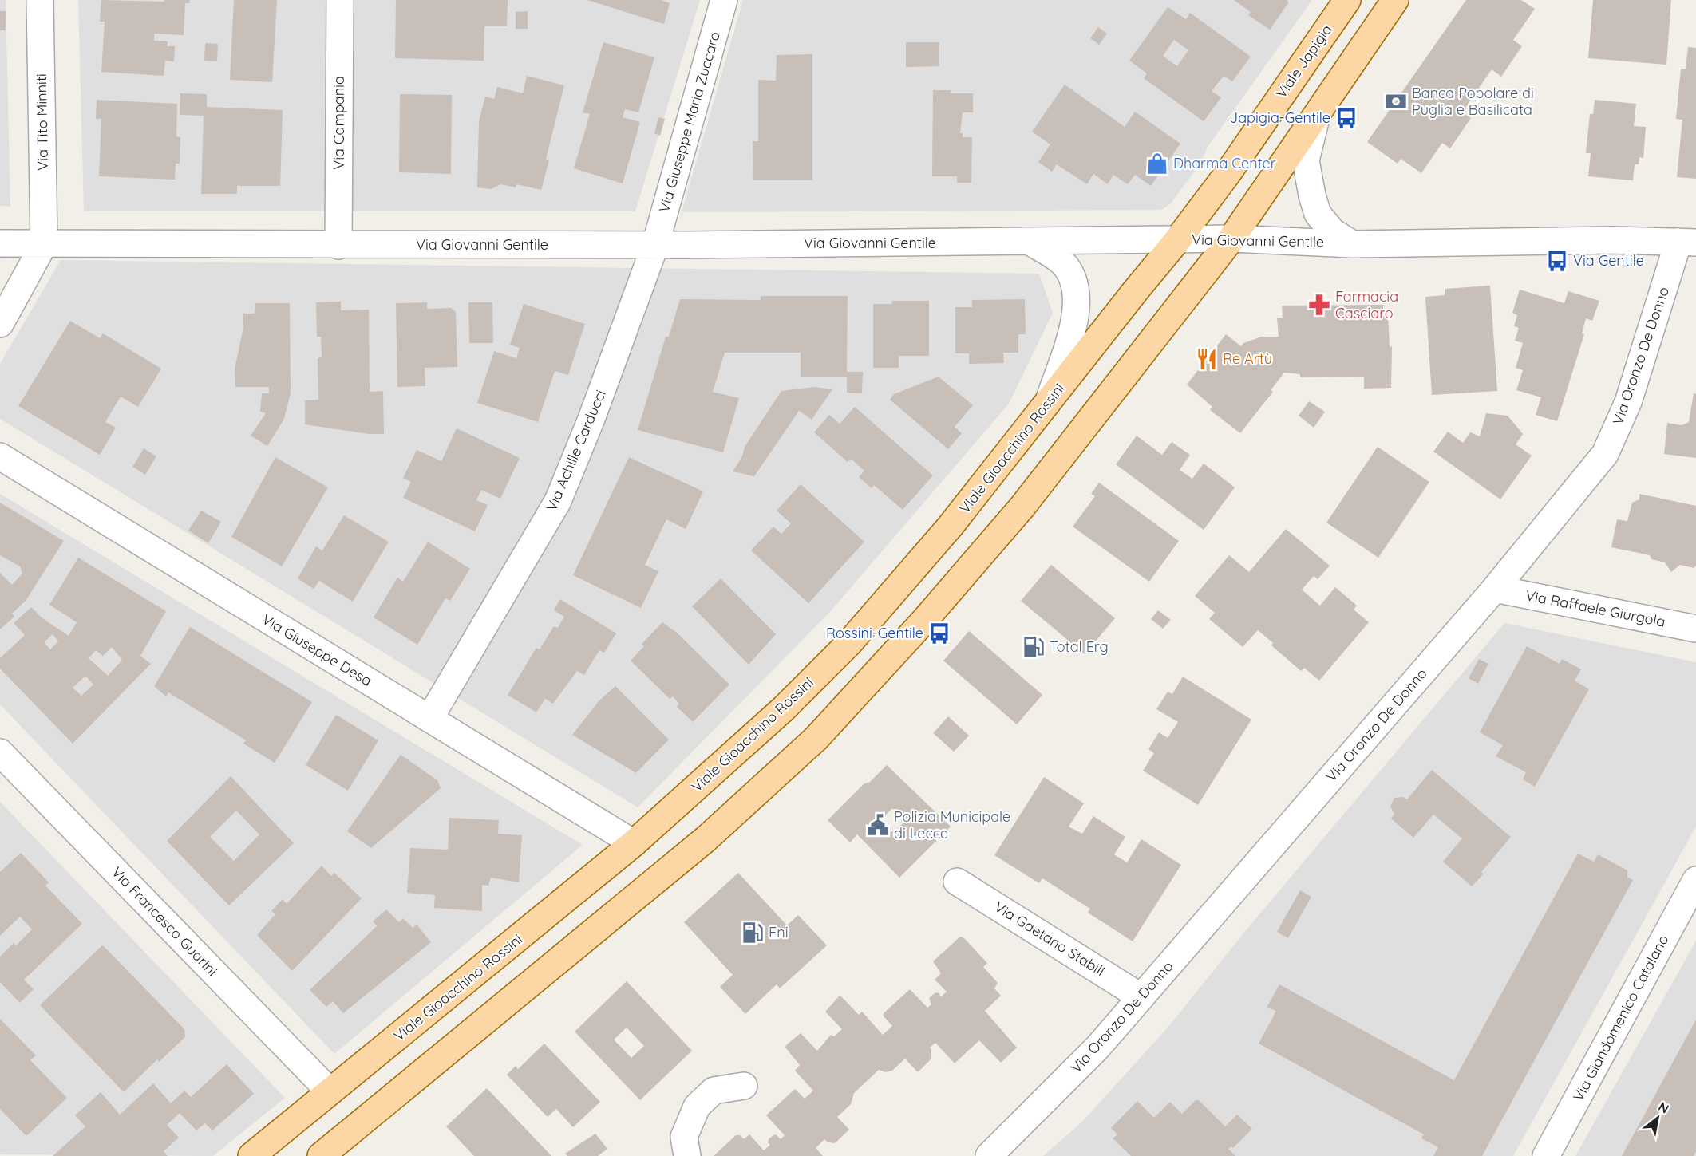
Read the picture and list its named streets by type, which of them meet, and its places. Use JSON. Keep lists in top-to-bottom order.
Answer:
{
  "streets": {
    "main road": ["Viale Japigia", "Viale Gioacchino Rossini"],
    "street": [
      "Via Tito Minniti",
      "Via Giuseppe Maria Zuccaro",
      "Via Campania",
      "Via Giovanni Gentile",
      "Via Oronzo De Donno",
      "Via Achille Carducci",
      "Via Raffaele Giurgola",
      "Via Giuseppe Desa",
      "Via Francesco Guarini",
      "Via Gaetano Stabili",
      "Via Giandomenico Catalano"
    ]
  },
  "crossings": [
    ["Viale Japigia", "Via Giovanni Gentile"],
    ["Viale Japigia", "Viale Gioacchino Rossini"],
    ["Via Tito Minniti", "Via Giovanni Gentile"],
    ["Via Giuseppe Maria Zuccaro", "Via Giovanni Gentile"],
    ["Via Giuseppe Maria Zuccaro", "Via Achille Carducci"],
    ["Via Campania", "Via Giovanni Gentile"],
    ["Via Giovanni Gentile", "Via Oronzo De Donno"],
    ["Via Giovanni Gentile", "Viale Gioacchino Rossini"],
    ["Via Giovanni Gentile", "Via Achille Carducci"],
    ["Via Oronzo De Donno", "Via Raffaele Giurgola"],
    ["Via Oronzo De Donno", "Via Gaetano Stabili"],
    ["Viale Gioacchino Rossini", "Via Giuseppe Desa"],
    ["Viale Gioacchino Rossini", "Via Francesco Guarini"],
    ["Via Achille Carducci", "Via Giuseppe Desa"]
  ],
  "places": {
    "bank": ["Banca Popolare di Puglia e Basilicata"],
    "bus stop": ["Japigia-Gentile", "Via Gentile", "Rossini-Gentile"],
    "shop": ["Dharma Center"],
    "pharmacy": ["Farmacia Casciaro"],
    "restaurant": ["Re Artù"],
    "fuel station": ["Total Erg", "Eni"],
    "public building": ["Polizia Municipale di Lecce"]
  },
  "north": "top right"
}
